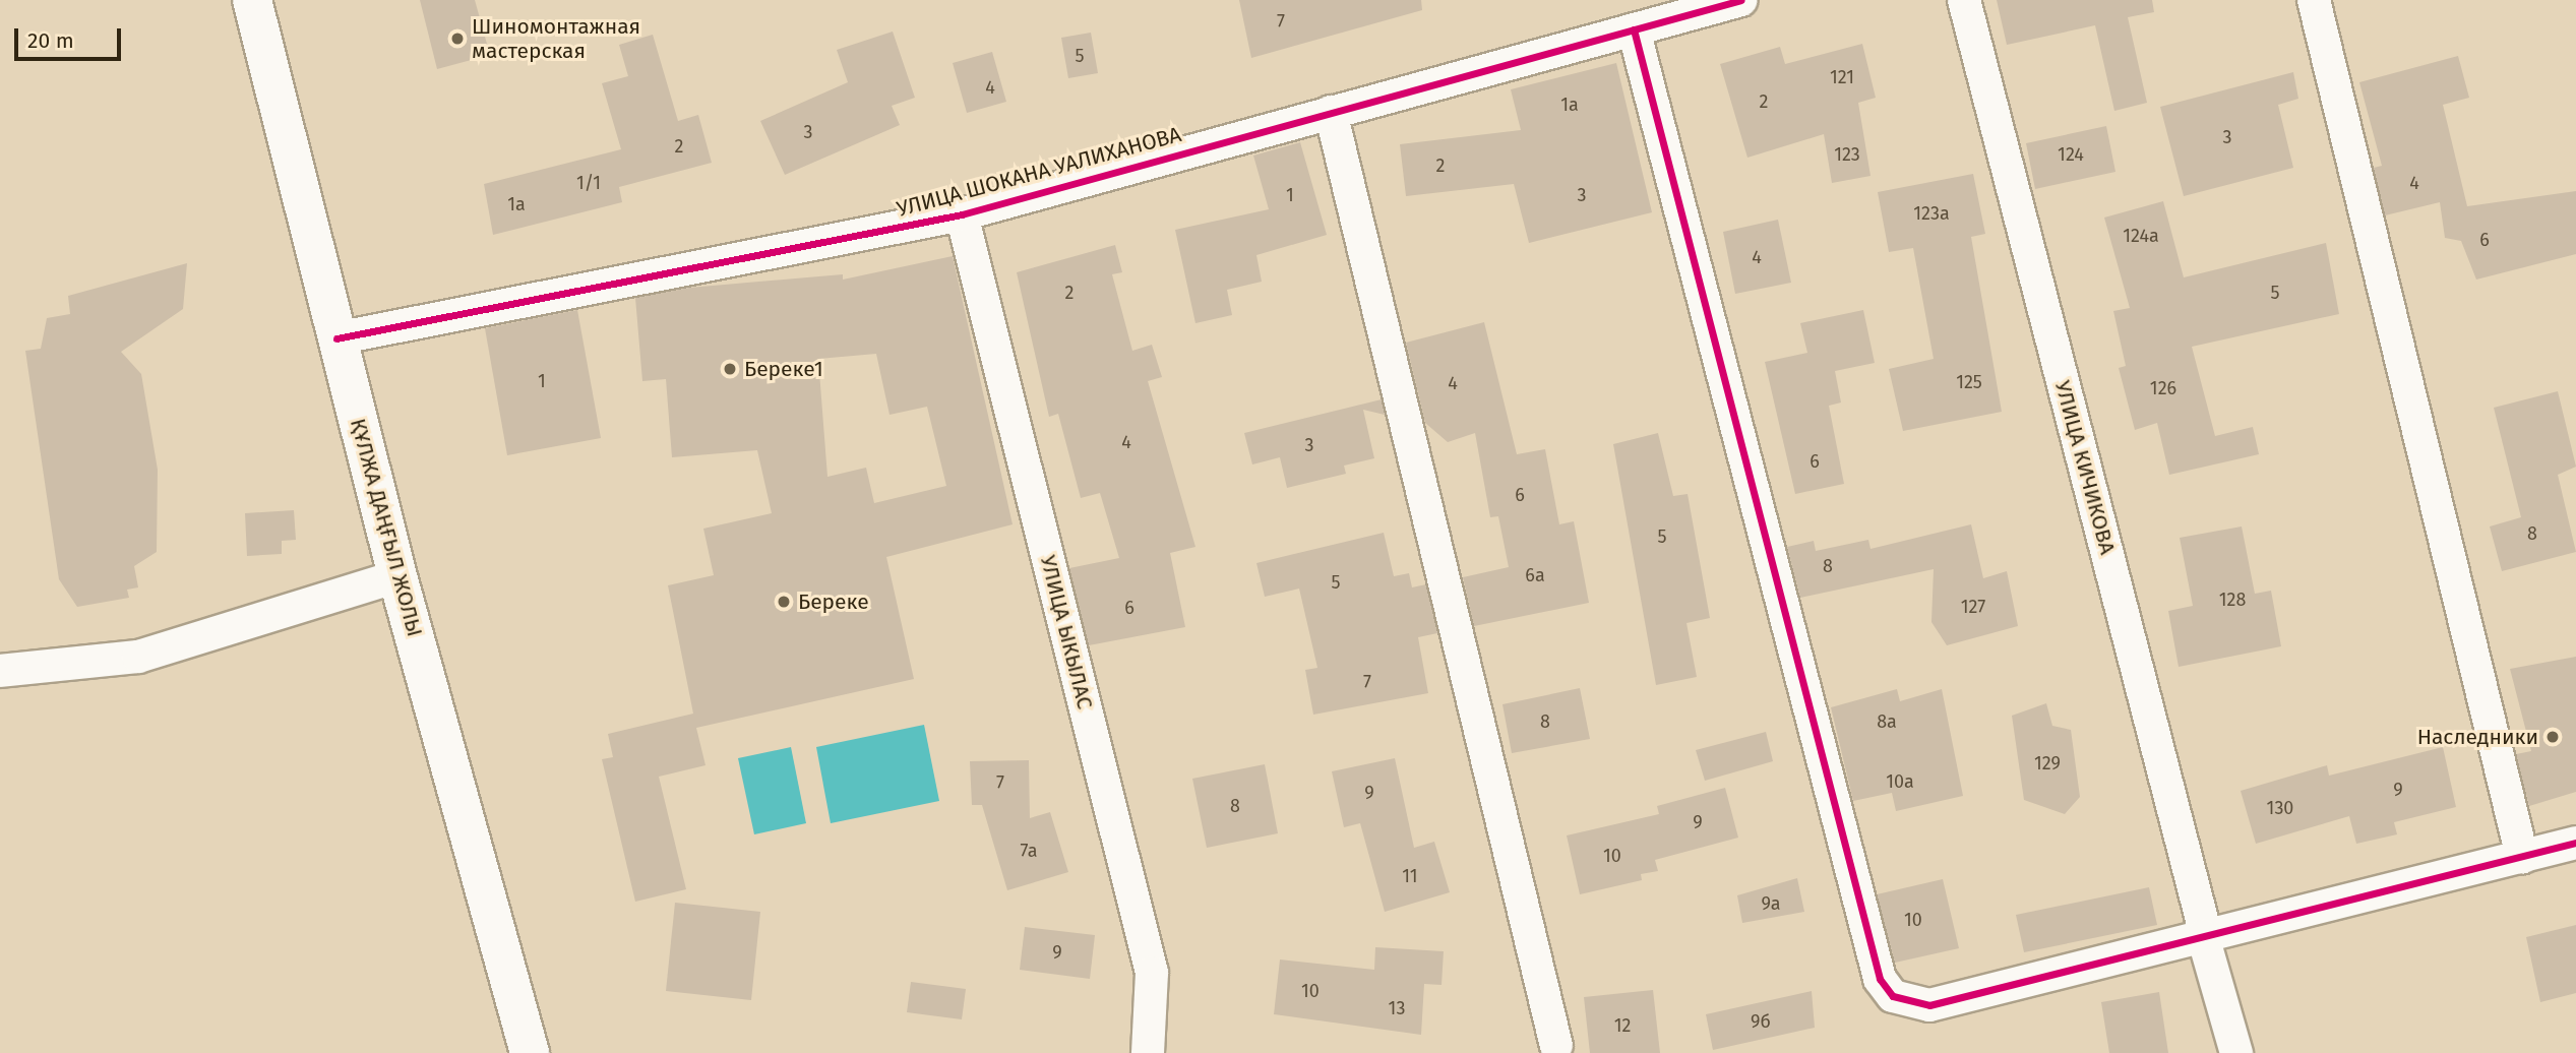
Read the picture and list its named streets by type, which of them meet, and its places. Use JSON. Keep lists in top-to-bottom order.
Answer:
{
  "streets": {
    "main road": ["ҚҰЛЖА ДАҢҒЫЛ ЖОЛЫ"],
    "street": ["УЛИЦА ШОКАНА УАЛИХАНОВА", "УЛИЦА КИЧИКОВА", "УЛИЦА ЫКЫЛАС"]
  },
  "crossings": [
    ["УЛИЦА ШОКАНА УАЛИХАНОВА", "ҚҰЛЖА ДАҢҒЫЛ ЖОЛЫ"],
    ["УЛИЦА ШОКАНА УАЛИХАНОВА", "УЛИЦА ЫКЫЛАС"]
  ],
  "places": [
    "Шиномонтажная мастерская",
    "Береке1",
    "Береке",
    "Наследники"
  ],
  "house_numbers": [
    "7",
    "5",
    "121",
    "4",
    "2",
    "1а",
    "3",
    "3",
    "2",
    "123",
    "124",
    "2",
    "1/1",
    "4",
    "1",
    "3",
    "1а",
    "123а",
    "124а",
    "6",
    "4",
    "2",
    "5",
    "1",
    "125",
    "4",
    "126",
    "4",
    "3",
    "6",
    "6",
    "8",
    "5",
    "8",
    "6а",
    "5",
    "128",
    "127",
    "6",
    "7",
    "8",
    "8а",
    "129",
    "10а",
    "7",
    "9",
    "9",
    "8",
    "130",
    "9",
    "7а",
    "10",
    "11",
    "9а",
    "10",
    "9",
    "10",
    "13",
    "9б",
    "12"
  ],
  "scale_bar": "20 m"
}
